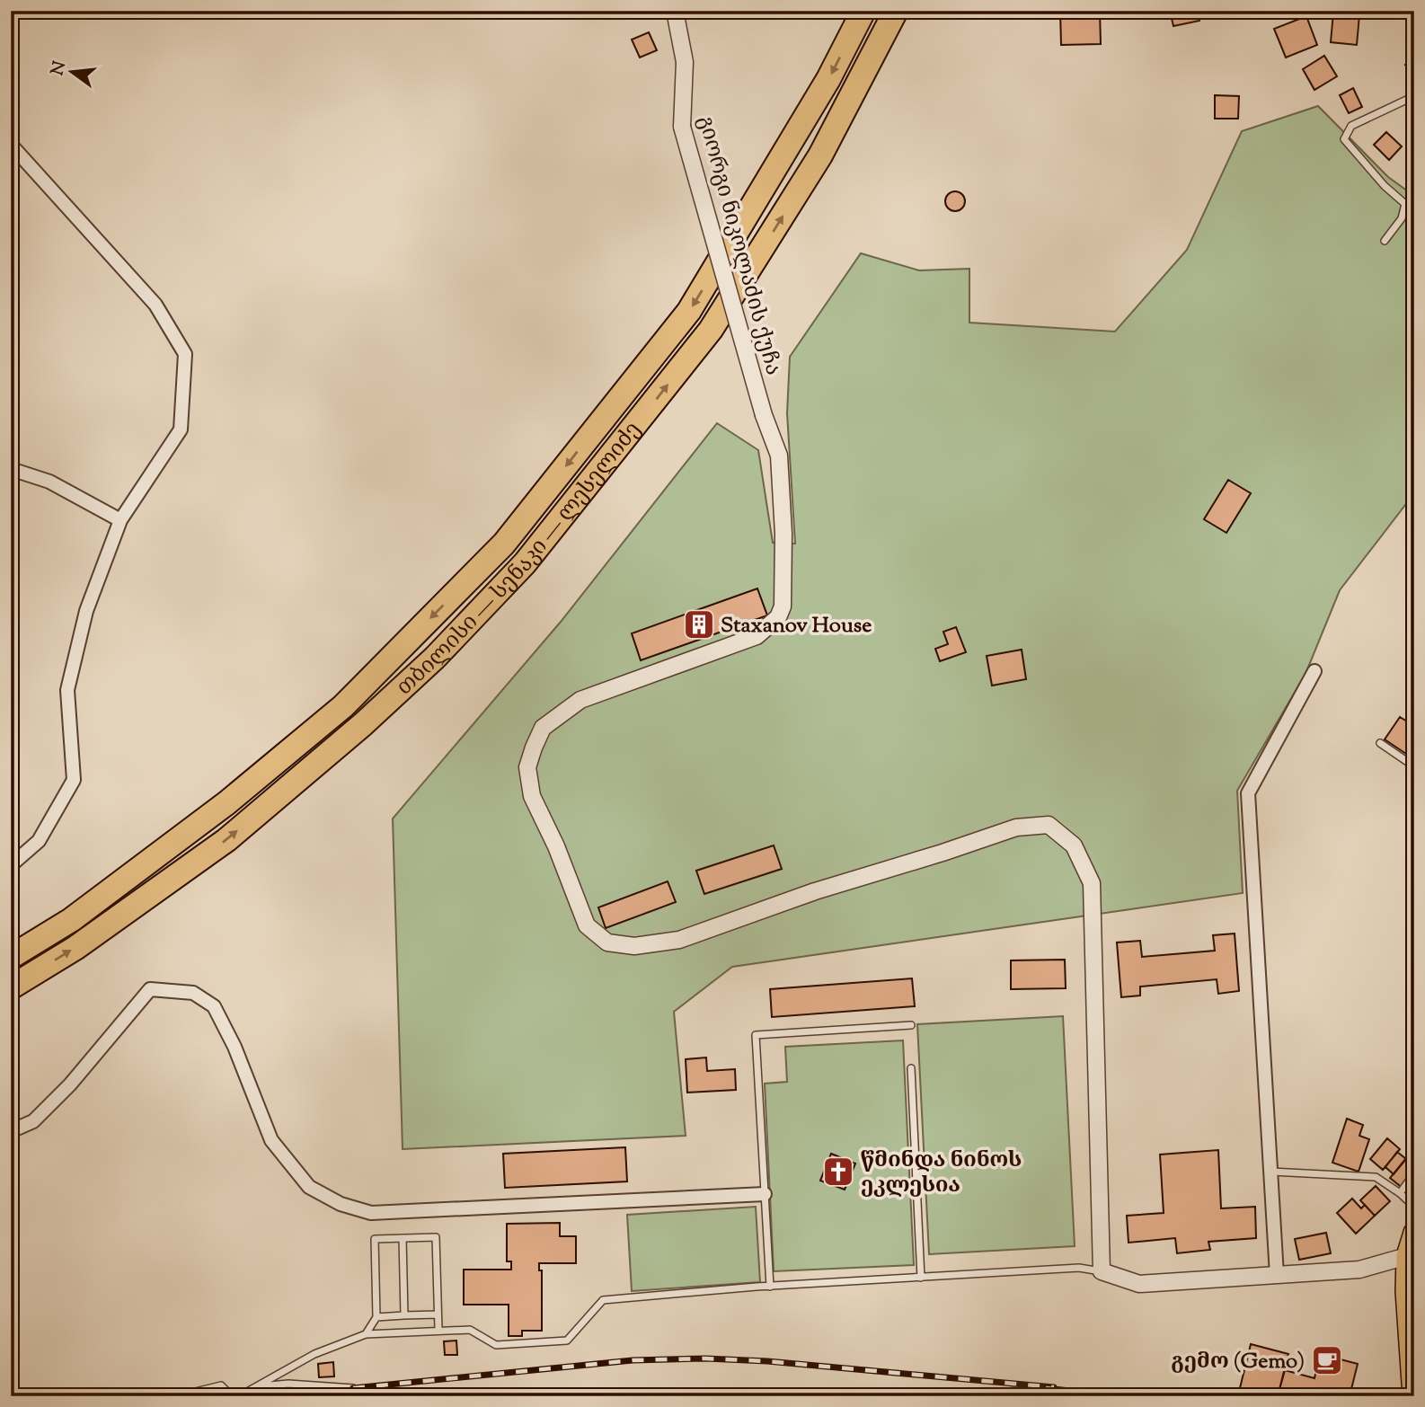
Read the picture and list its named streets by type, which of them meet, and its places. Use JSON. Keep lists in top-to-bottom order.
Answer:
{
  "streets": {
    "highway": ["თბილისი — სენაკი — ლესელიძე"],
    "street": ["გიორგი ნიკოლაძის ქუჩა"]
  },
  "places": {
    "building": ["Staxanov House"],
    "church": ["წმინდა ნინოს ეკლესია"],
    "cafe": ["გემო (Gemo)"]
  },
  "north": "left"
}
